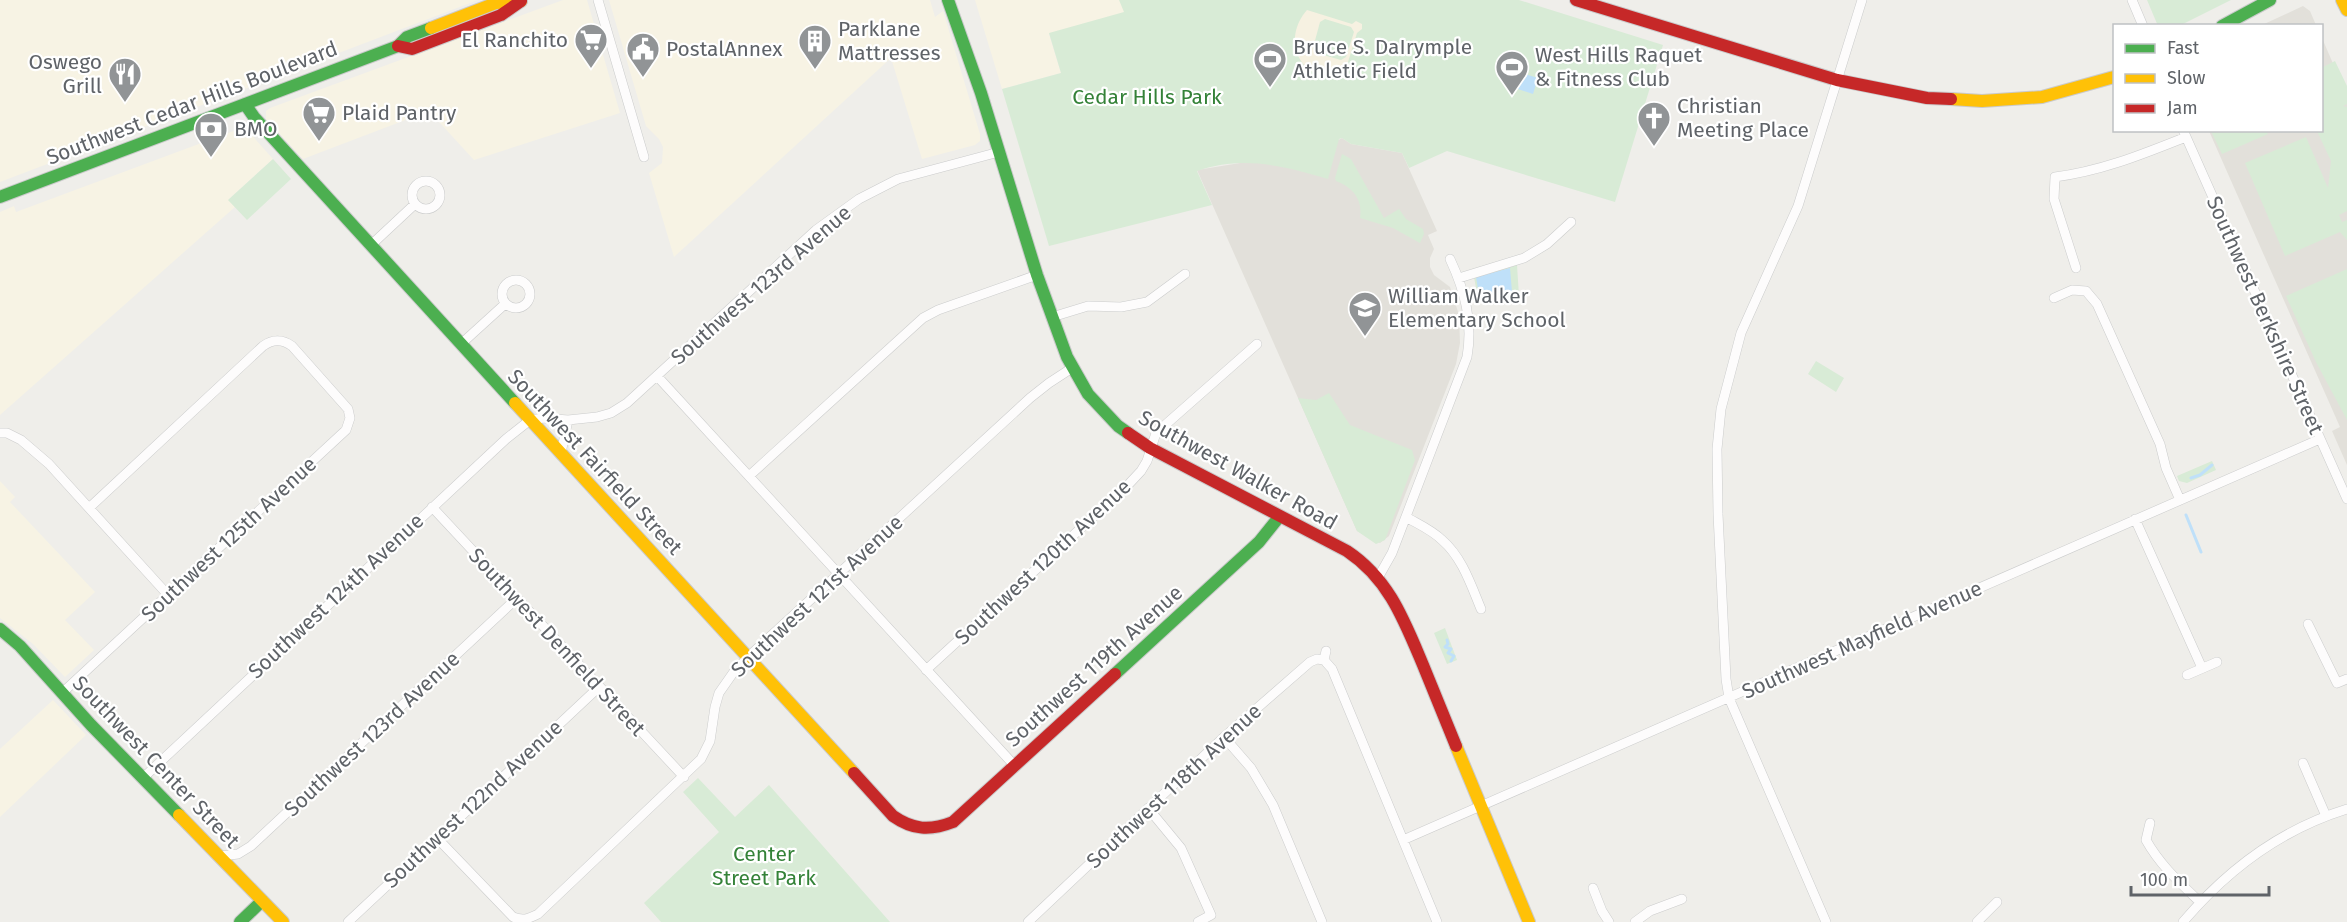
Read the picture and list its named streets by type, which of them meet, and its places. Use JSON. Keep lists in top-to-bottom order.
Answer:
{
  "streets": {
    "main road": [
      "Southwest Cedar Hills Boulevard",
      "Southwest Fairfield Street",
      "Southwest Walker Road",
      "Southwest 119th Avenue",
      "Southwest Center Street"
    ],
    "street": [
      "Southwest 123rd Avenue",
      "Southwest Berkshire Street",
      "Southwest 125th Avenue",
      "Southwest 120th Avenue",
      "Southwest 124th Avenue",
      "Southwest 121st Avenue",
      "Southwest Mayfield Avenue",
      "Southwest Denfield Street",
      "Southwest 118th Avenue",
      "Southwest 122nd Avenue"
    ]
  },
  "crossings": [
    ["Southwest Cedar Hills Boulevard", "Southwest Fairfield Street"],
    ["Southwest 123rd Avenue", "Southwest Fairfield Street"],
    ["Southwest 123rd Avenue", "Southwest Walker Road"],
    ["Southwest 123rd Avenue", "Southwest 124th Avenue"],
    ["Southwest 123rd Avenue", "Southwest Denfield Street"],
    ["Southwest 123rd Avenue", "Southwest Center Street"],
    ["Southwest Berkshire Street", "Southwest Mayfield Avenue"],
    ["Southwest Fairfield Street", "Southwest 124th Avenue"],
    ["Southwest Fairfield Street", "Southwest 121st Avenue"],
    ["Southwest Fairfield Street", "Southwest 119th Avenue"],
    ["Southwest Walker Road", "Southwest 120th Avenue"],
    ["Southwest Walker Road", "Southwest 121st Avenue"],
    ["Southwest Walker Road", "Southwest Mayfield Avenue"],
    ["Southwest Walker Road", "Southwest 119th Avenue"],
    ["Southwest 125th Avenue", "Southwest Center Street"],
    ["Southwest 124th Avenue", "Southwest Denfield Street"],
    ["Southwest 124th Avenue", "Southwest Center Street"],
    ["Southwest 121st Avenue", "Southwest Denfield Street"],
    ["Southwest 121st Avenue", "Southwest 122nd Avenue"],
    ["Southwest Mayfield Avenue", "Southwest 118th Avenue"],
    ["Southwest Denfield Street", "Southwest 122nd Avenue"]
  ],
  "parks": ["Cedar Hills Park", "Center Street Park"],
  "places": {
    "supermarket": ["El Ranchito", "Plaid Pantry"],
    "building": ["Parklane Mattresses"],
    "public building": ["PostalAnnex"],
    "sports": ["Bruce S. DaIrymple Athletic Field", "West Hills Raquet & Fitness Club"],
    "restaurant": ["Oswego Grill"],
    "church": ["Christian Meeting Place"],
    "bank": ["BMO"],
    "school or university": ["William Walker Elementary School"]
  },
  "legend": ["Fast", "Slow", "Jam"],
  "scale_bar": "100 m"
}
